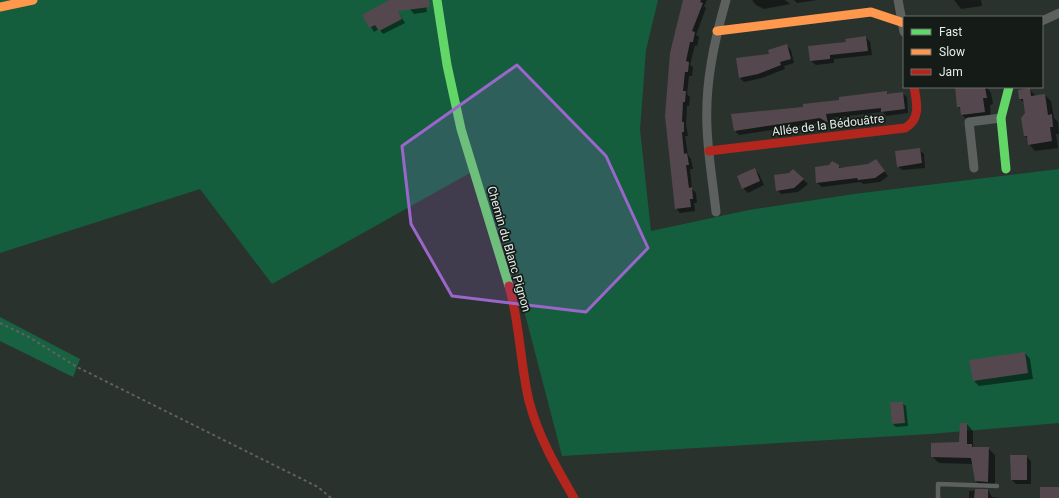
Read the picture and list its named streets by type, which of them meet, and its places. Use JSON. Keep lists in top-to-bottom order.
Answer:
{
  "streets": {
    "street": ["Allée de la Bédouâtre", "Chemin du Blanc Pignon"]
  },
  "legend": ["Fast", "Slow", "Jam"]
}
